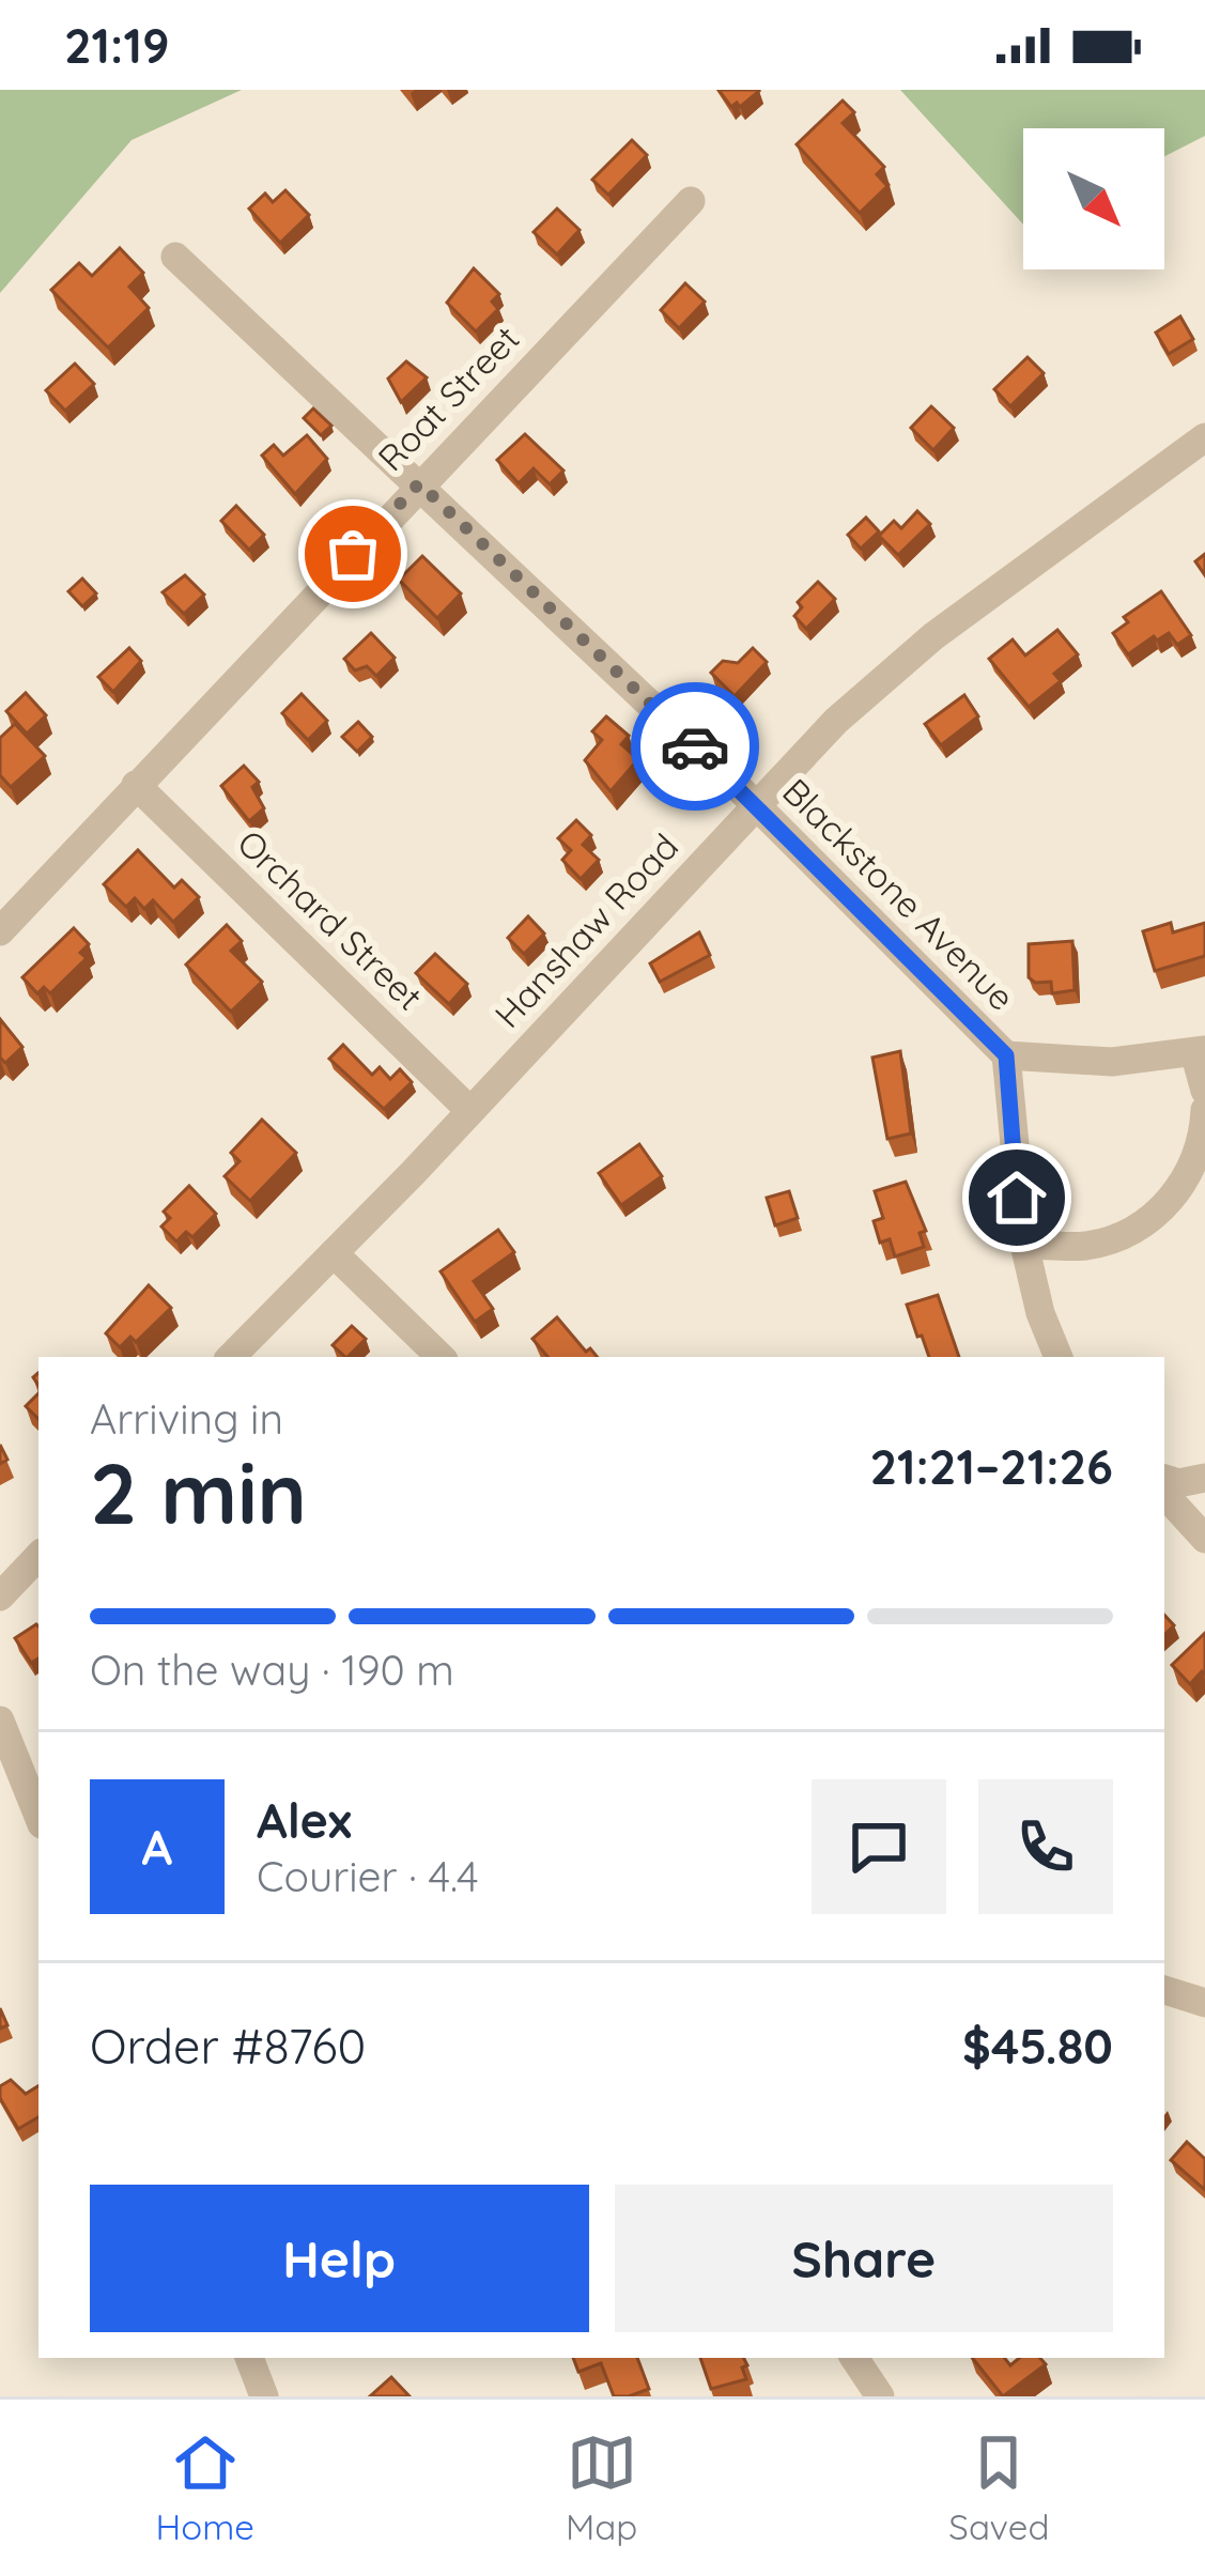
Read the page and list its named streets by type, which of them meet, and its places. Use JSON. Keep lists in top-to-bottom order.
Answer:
{
  "streets": {
    "street": [
      "Roat Street",
      "Blackstone Avenue",
      "Orchard Street",
      "Hanshaw Road"
    ]
  },
  "crossings": [
    ["Roat Street", "Blackstone Avenue"],
    ["Roat Street", "Orchard Street"],
    ["Blackstone Avenue", "Hanshaw Road"],
    ["Orchard Street", "Hanshaw Road"]
  ],
  "north": "bottom right",
  "page": {
    "status": "21:19",
    "heading": ["2 min", "Arriving in", "21:21–21:26"],
    "panel": [
      "Alex",
      "Courier · 4.4",
      "Order #8760",
      "$45.80"
    ],
    "bar": "On the way · 190 m",
    "round": "A",
    "buttons": ["Help", "Share"],
    "tabs": ["Home", "Map", "Saved"]
  }
}
